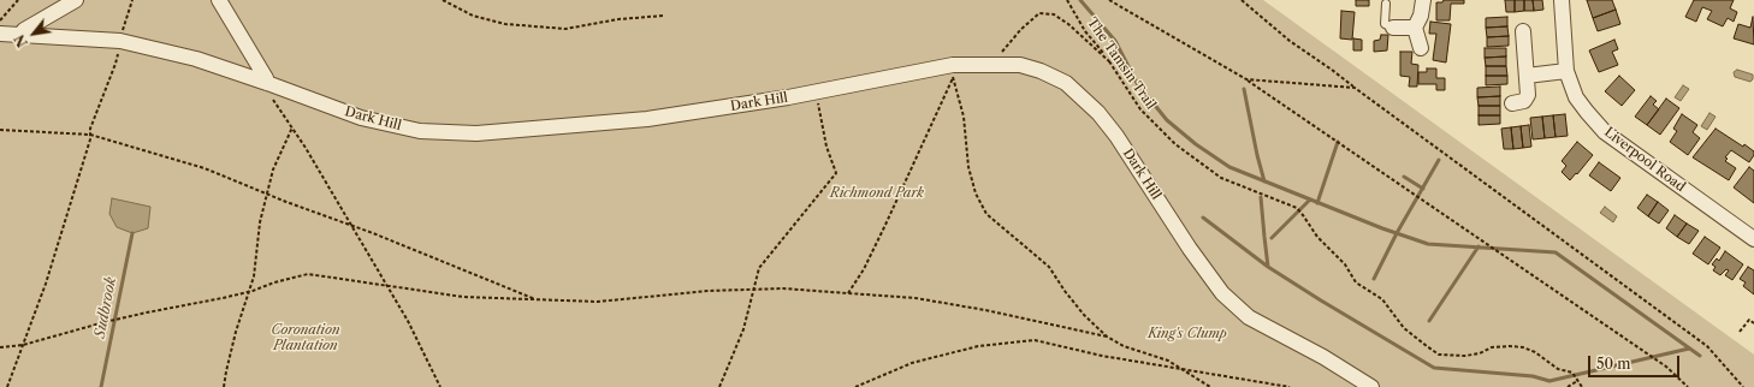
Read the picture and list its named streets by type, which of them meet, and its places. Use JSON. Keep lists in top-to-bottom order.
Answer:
{
  "streets": {
    "street": ["Dark Hill", "Liverpool Road"],
    "path": ["The Tamsin Trail"]
  },
  "water": ["Sudbrook"],
  "parks": ["Richmond Park", "Coronation Plantation", "King's Clump"],
  "scale_bar": "50 m",
  "north": "bottom left"
}
